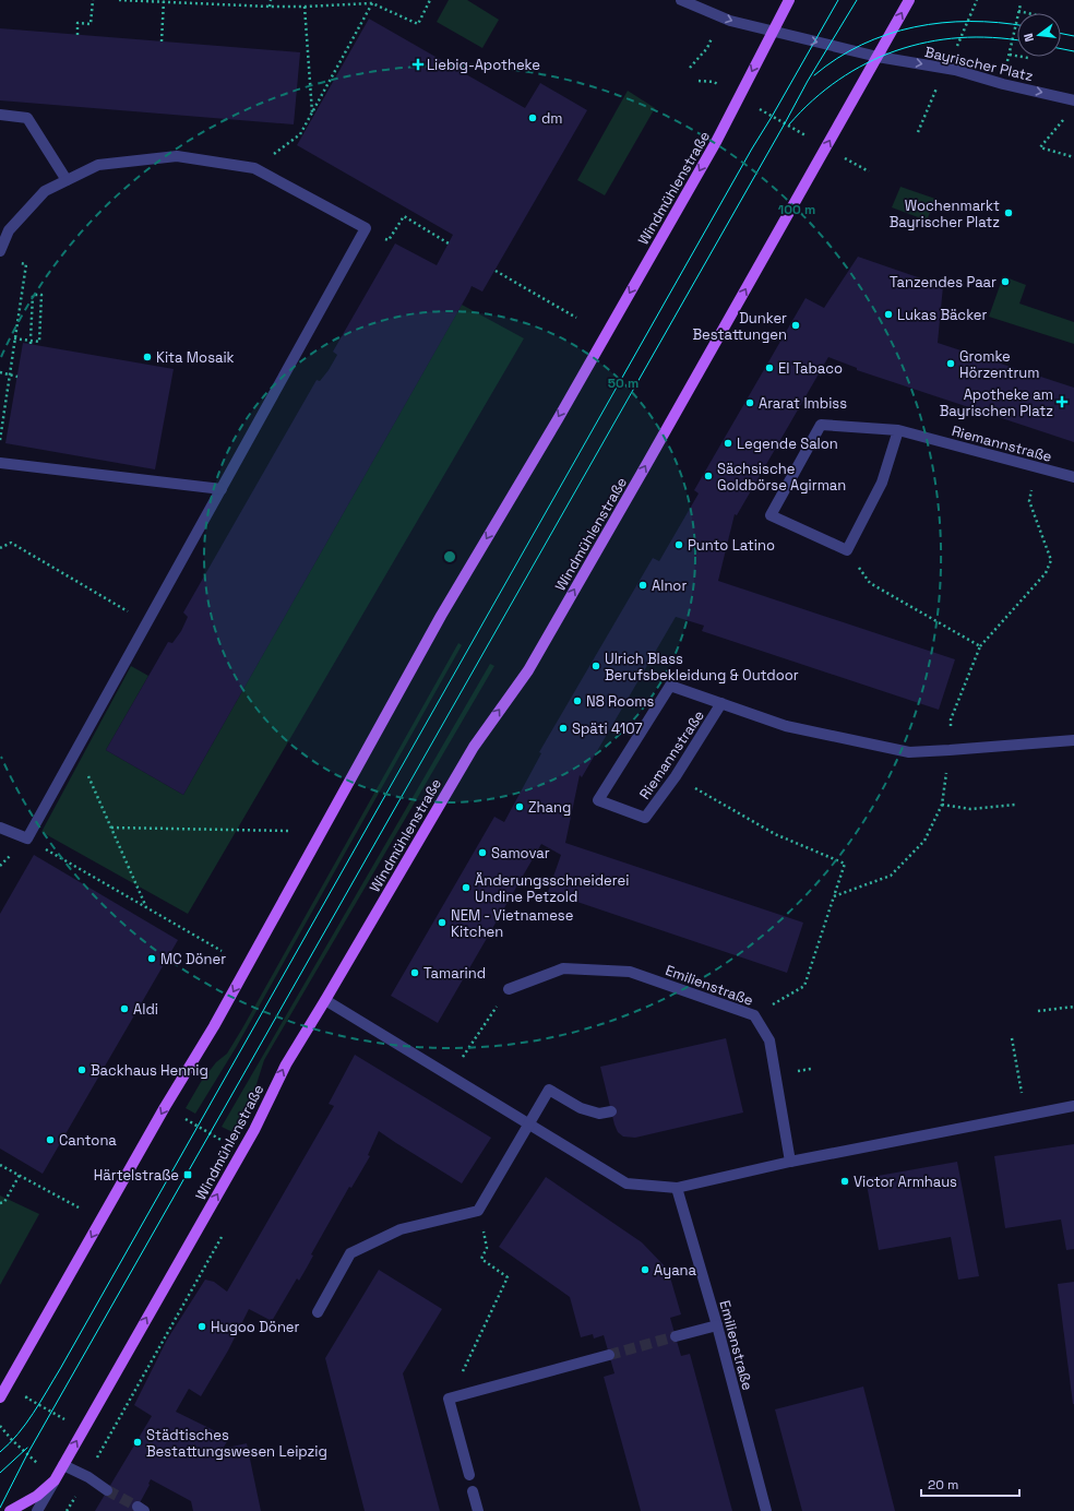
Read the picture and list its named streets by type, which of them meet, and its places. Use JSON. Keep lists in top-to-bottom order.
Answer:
{
  "streets": {
    "main road": ["Windmühlenstraße"],
    "street": ["Bayrischer Platz", "Riemannstraße", "Emilienstraße"]
  },
  "one_way": ["Bayrischer Platz"],
  "places": {
    "health": ["Liebig-Apotheke", "Apotheke am Bayrischen Platz"],
    "other": [
      "dm",
      "Wochenmarkt Bayrischer Platz",
      "Tanzendes Paar",
      "Lukas Bäcker",
      "Dunker Bestattungen",
      "Kita Mosaik",
      "Gromke Hörzentrum",
      "El Tabaco",
      "Ararat Imbiss",
      "Legende Salon",
      "Sächsische Goldbörse Agirman",
      "Punto Latino",
      "Alnor",
      "Ulrich Blass Berufsbekleidung & Outdoor",
      "N8 Rooms",
      "Späti 4107",
      "Zhang",
      "Samovar",
      "Änderungsschneiderei Undine Petzold",
      "NEM - Vietnamese Kitchen",
      "MC Döner",
      "Tamarind",
      "Aldi",
      "Backhaus Hennig",
      "Cantona",
      "Victor Armhaus",
      "Ayana",
      "Hugoo Döner",
      "Städtisches Bestattungswesen Leipzig"
    ],
    "transit": ["Härtelstraße"]
  },
  "scale_bar": "20 m",
  "north": "left",
  "rings": ["100 m", "50 m"]
}
